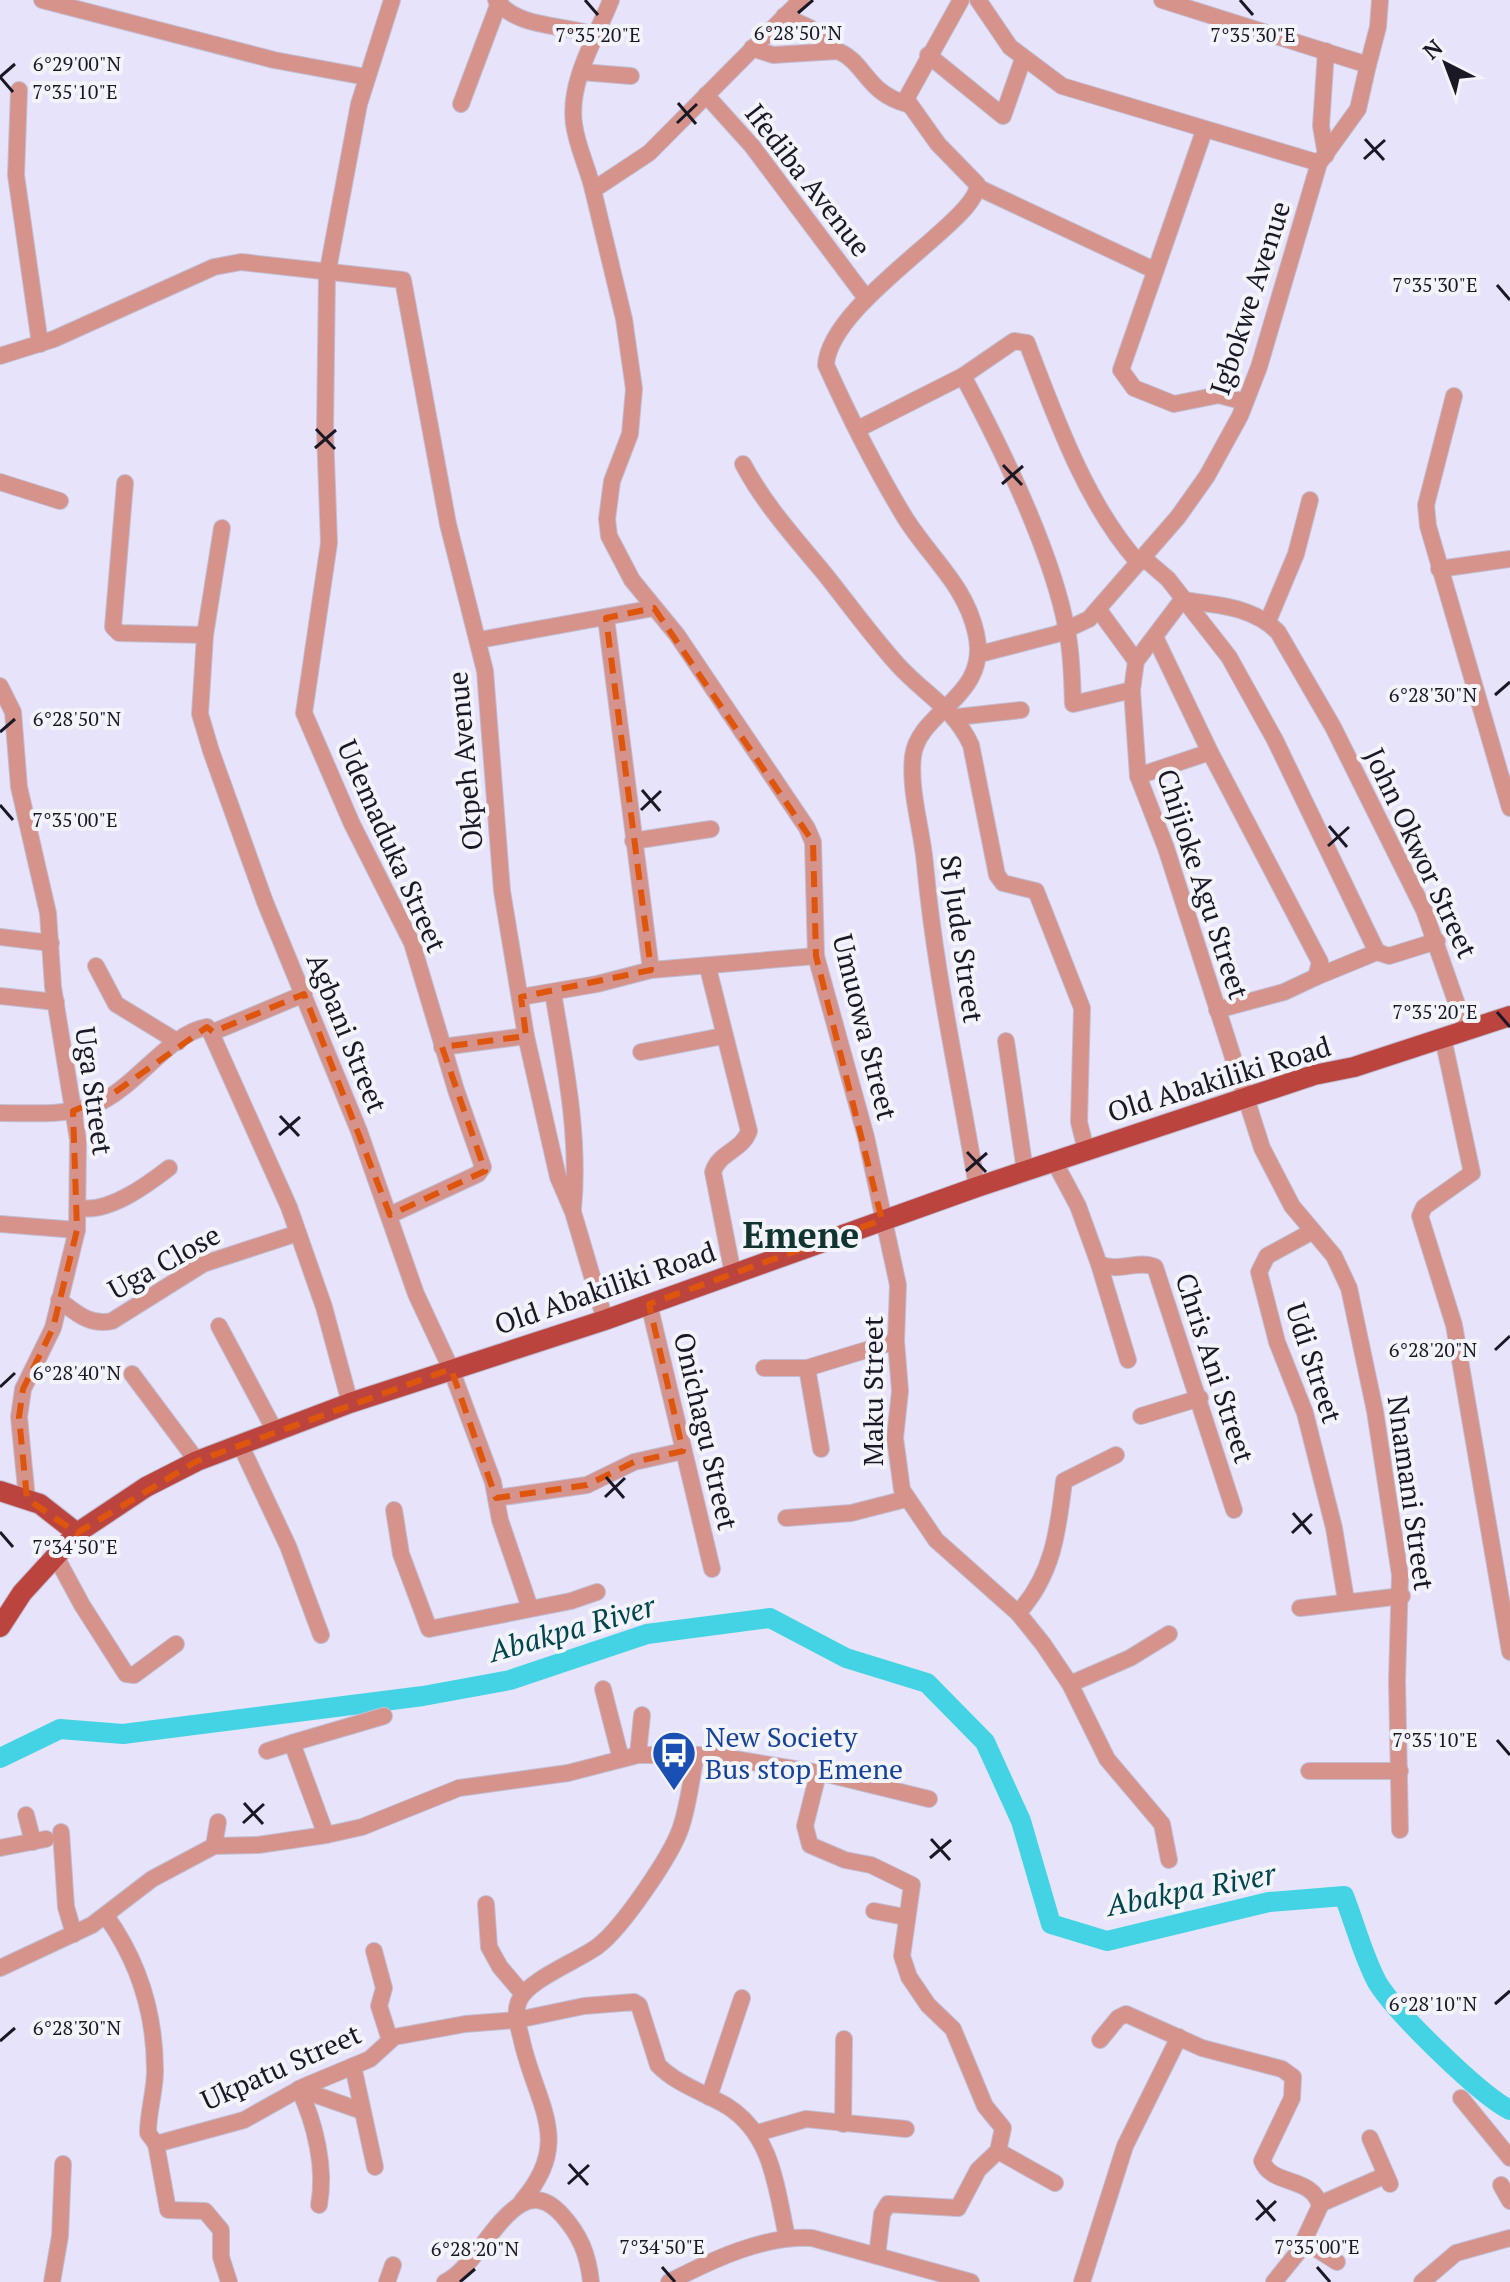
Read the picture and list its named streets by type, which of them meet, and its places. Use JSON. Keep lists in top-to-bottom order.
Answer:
{
  "streets": {
    "main road": ["Old Abakiliki Road"],
    "street": [
      "Ifediba Avenue",
      "Igbokwe Avenue",
      "Okpeh Avenue",
      "Udemaduka Street",
      "John Okwor Street",
      "Chijioke Agu Street",
      "St Jude Street",
      "Umuowa Street",
      "Agbani Street",
      "Uga Street",
      "Uga Close",
      "Udi Street",
      "Chris Ani Street",
      "Maku Street",
      "Onichagu Street",
      "Nnamani Street",
      "Ukpatu Street"
    ]
  },
  "crossings": [
    ["Okpeh Avenue", "Udemaduka Street"],
    ["Udemaduka Street", "Agbani Street"],
    ["John Okwor Street", "Old Abakiliki Road"],
    ["Chijioke Agu Street", "Old Abakiliki Road"],
    ["Chijioke Agu Street", "Nnamani Street"],
    ["St Jude Street", "Old Abakiliki Road"],
    ["Umuowa Street", "Old Abakiliki Road"],
    ["Umuowa Street", "Maku Street"],
    ["Agbani Street", "Old Abakiliki Road"],
    ["Old Abakiliki Road", "Maku Street"],
    ["Old Abakiliki Road", "Onichagu Street"],
    ["Old Abakiliki Road", "Nnamani Street"],
    ["Uga Street", "Uga Close"],
    ["Udi Street", "Nnamani Street"]
  ],
  "districts": ["Emene"],
  "water": ["Abakpa River"],
  "places": {
    "bus stop": ["New Society Bus stop Emene"]
  },
  "north": "top left",
  "coordinates": [
    "6°28'50\"N",
    "7°35'30\"E",
    "7°35'20\"E",
    "6°29'00\"N",
    "7°35'10\"E",
    "6°28'30\"N",
    "7°35'00\"E",
    "6°28'20\"N",
    "6°28'40\"N",
    "7°34'50\"E",
    "6°28'10\"N"
  ]
}
